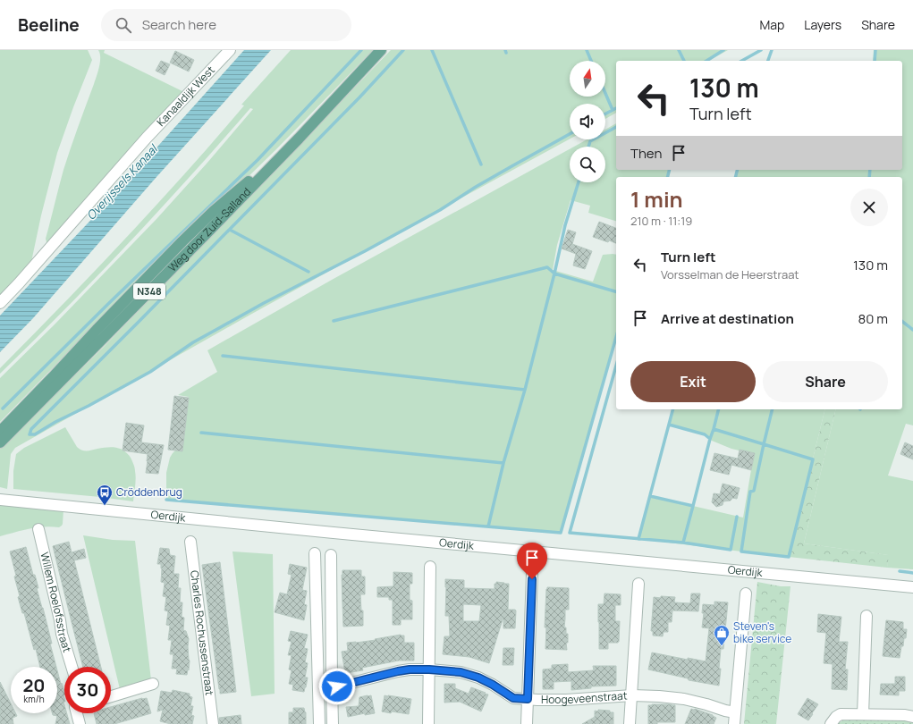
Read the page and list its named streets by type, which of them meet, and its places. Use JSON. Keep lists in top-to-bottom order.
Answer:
{
  "streets": {
    "main road": ["Weg door Zuid-Salland", "N348"],
    "street": [
      "Kanaaldijk West",
      "Oerdijk",
      "Willem Roelofsstraat",
      "Charles Rochussenstraat",
      "Hoogeveenstraat"
    ]
  },
  "water": ["Overijssels Kanaal"],
  "places": {
    "bus stop": ["Cröddenbrug"],
    "shop": ["Steven's bike service"]
  },
  "north": "top",
  "page": {
    "header": "Beeline",
    "search": "Search here",
    "nav": ["Map", "Layers", "Share"],
    "turn": ["130 m", "Turn left"],
    "then": "Then",
    "heading": ["1 min", "210 m · 11:19"],
    "list": [
      {
        "name": "Turn left",
        "note": "Vorsselman de Heerstraat",
        "value": "130 m"
      },
      {
        "name": "Arrive at destination",
        "value": "80 m"
      }
    ],
    "buttons": ["Exit", "Share"],
    "speed": "20 km/h",
    "limit": "30"
  }
}
